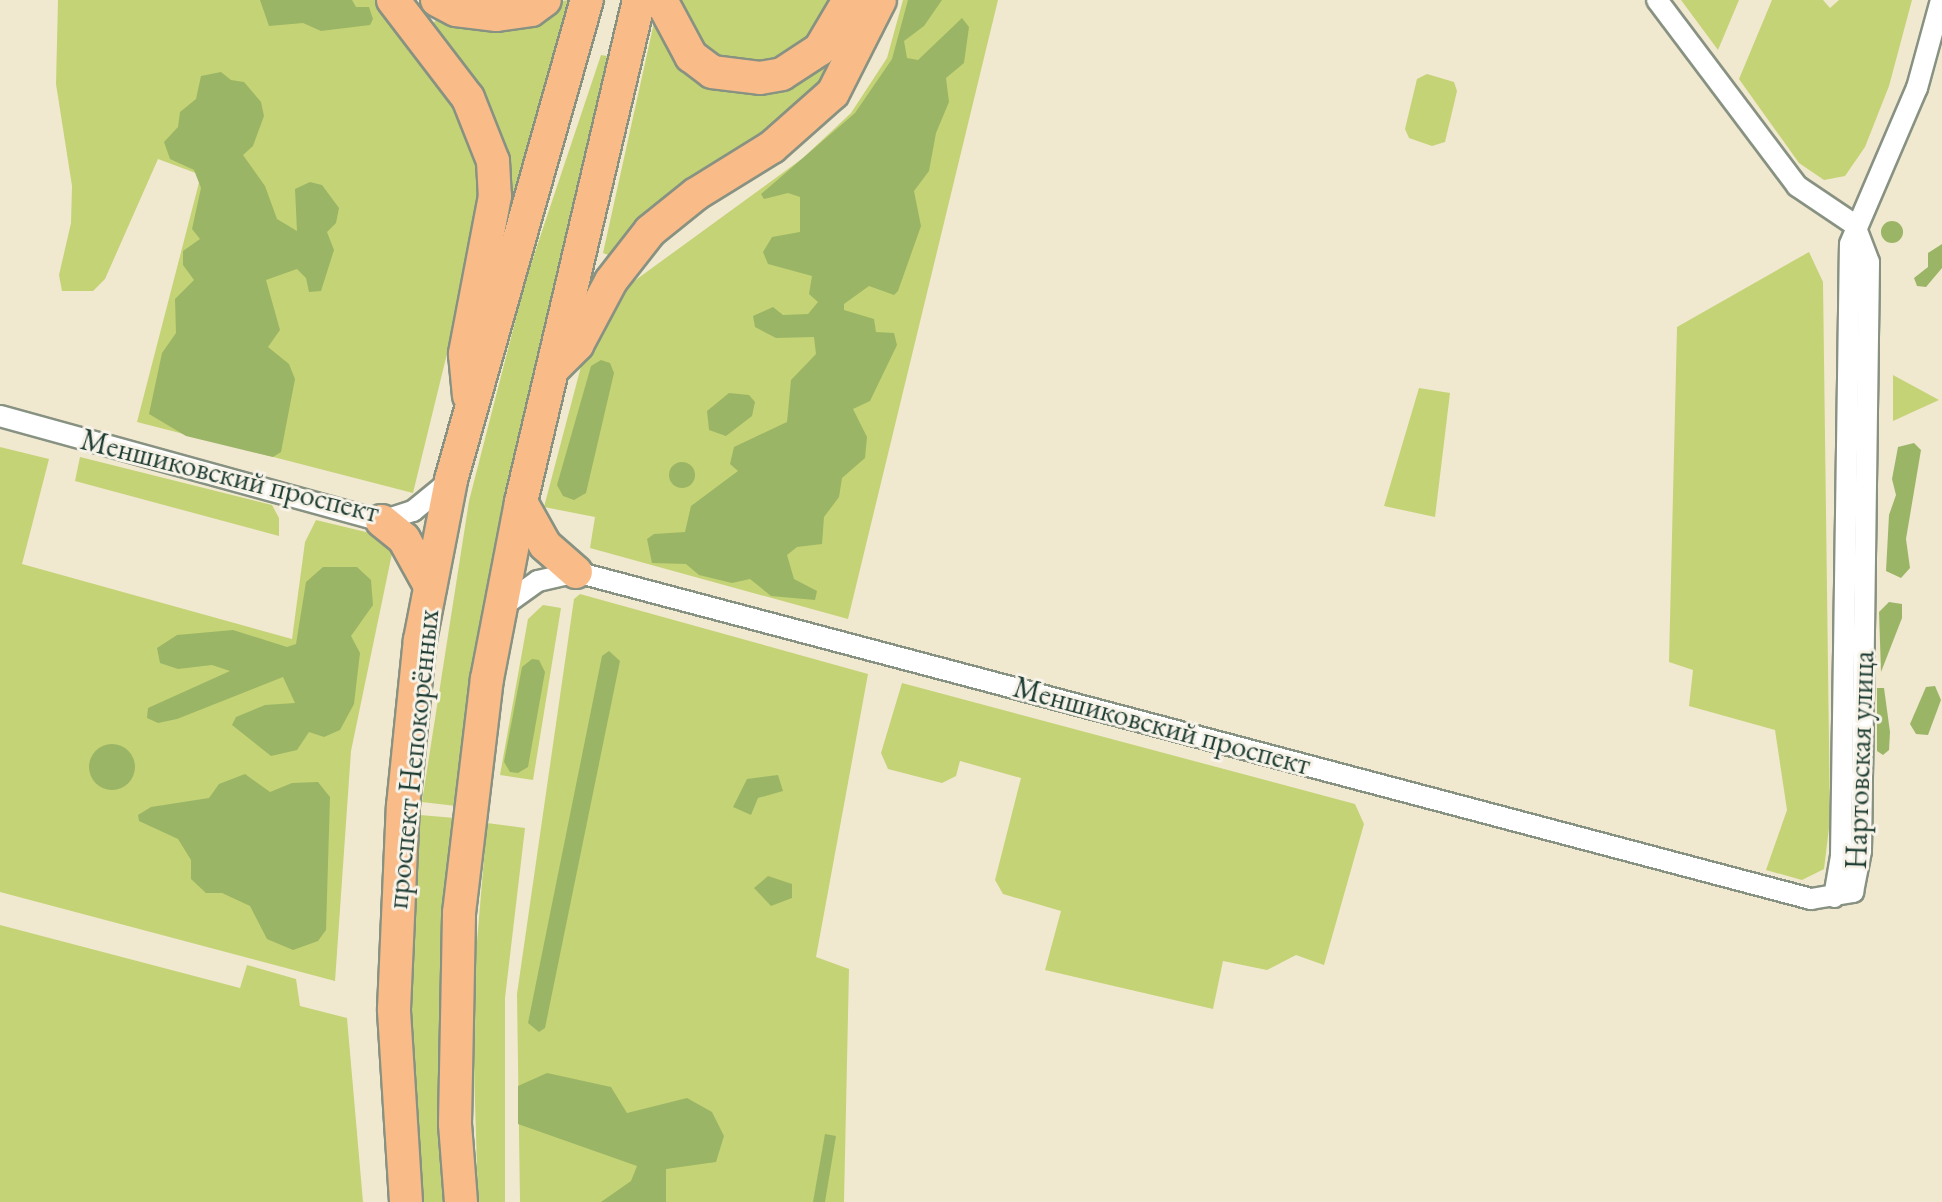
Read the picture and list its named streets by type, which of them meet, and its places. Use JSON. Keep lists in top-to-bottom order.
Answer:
{
  "streets": {
    "main road": ["проспект Непокорённых"],
    "street": ["Меншиковский проспект", "Нартовская улица"]
  },
  "crossings": [
    ["Меншиковский проспект", "проспект Непокорённых"],
    ["Меншиковский проспект", "Нартовская улица"]
  ]
}
